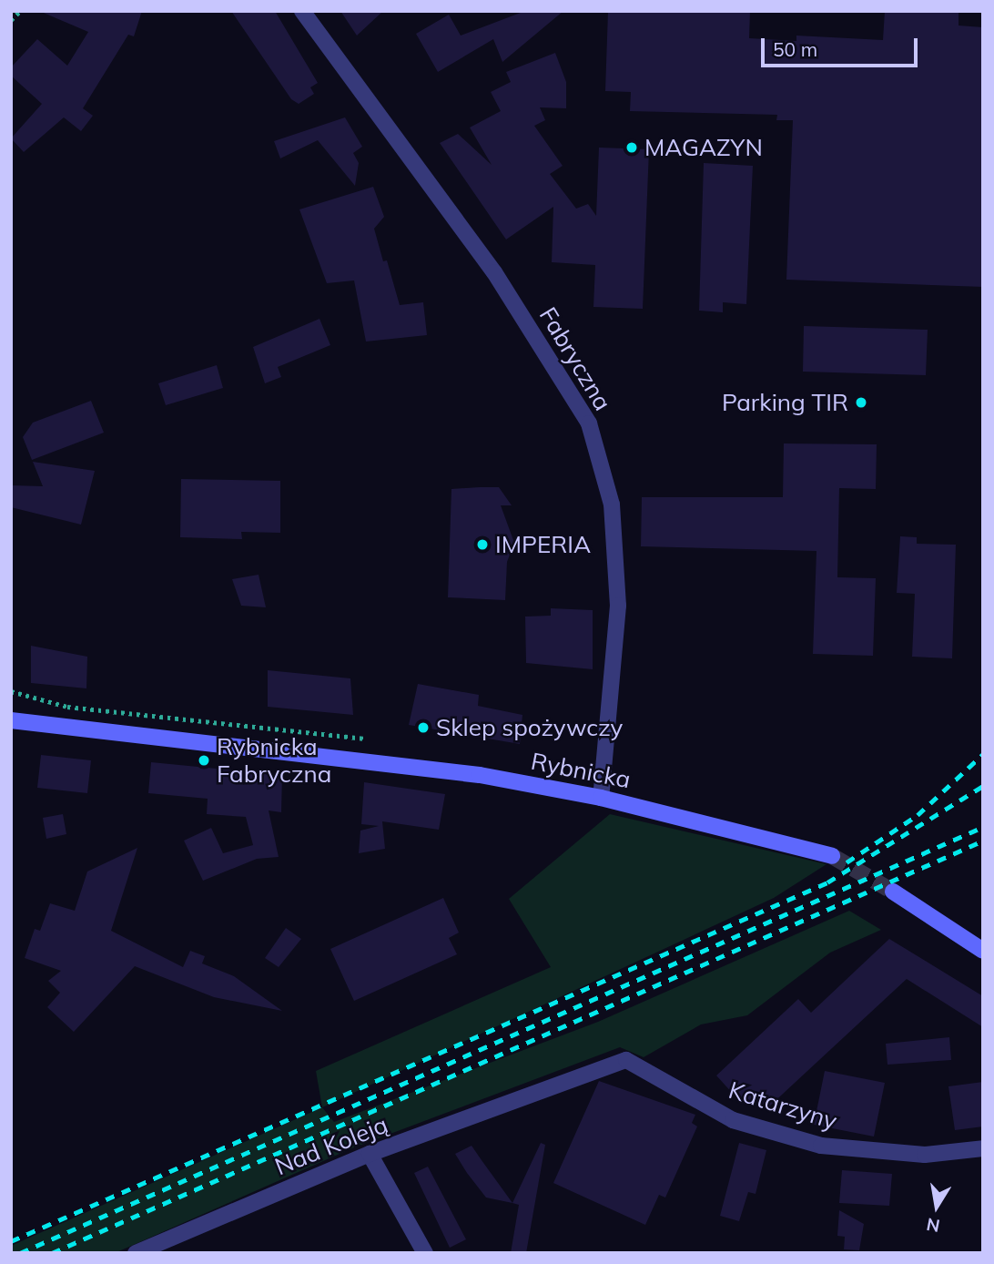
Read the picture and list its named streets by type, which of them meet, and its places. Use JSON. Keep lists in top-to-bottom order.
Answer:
{
  "streets": {
    "street": [
      "Fabryczna",
      "Rybnicka",
      "Katarzyny",
      "Nad Koleją"
    ]
  },
  "crossings": [
    ["Fabryczna", "Rybnicka"],
    ["Katarzyny", "Nad Koleją"]
  ],
  "places": [
    "MAGAZYN",
    "Parking TIR",
    "IMPERIA",
    "Sklep spożywczy",
    "Rybnicka Fabryczna"
  ],
  "scale_bar": "50 m",
  "north": "bottom"
}
